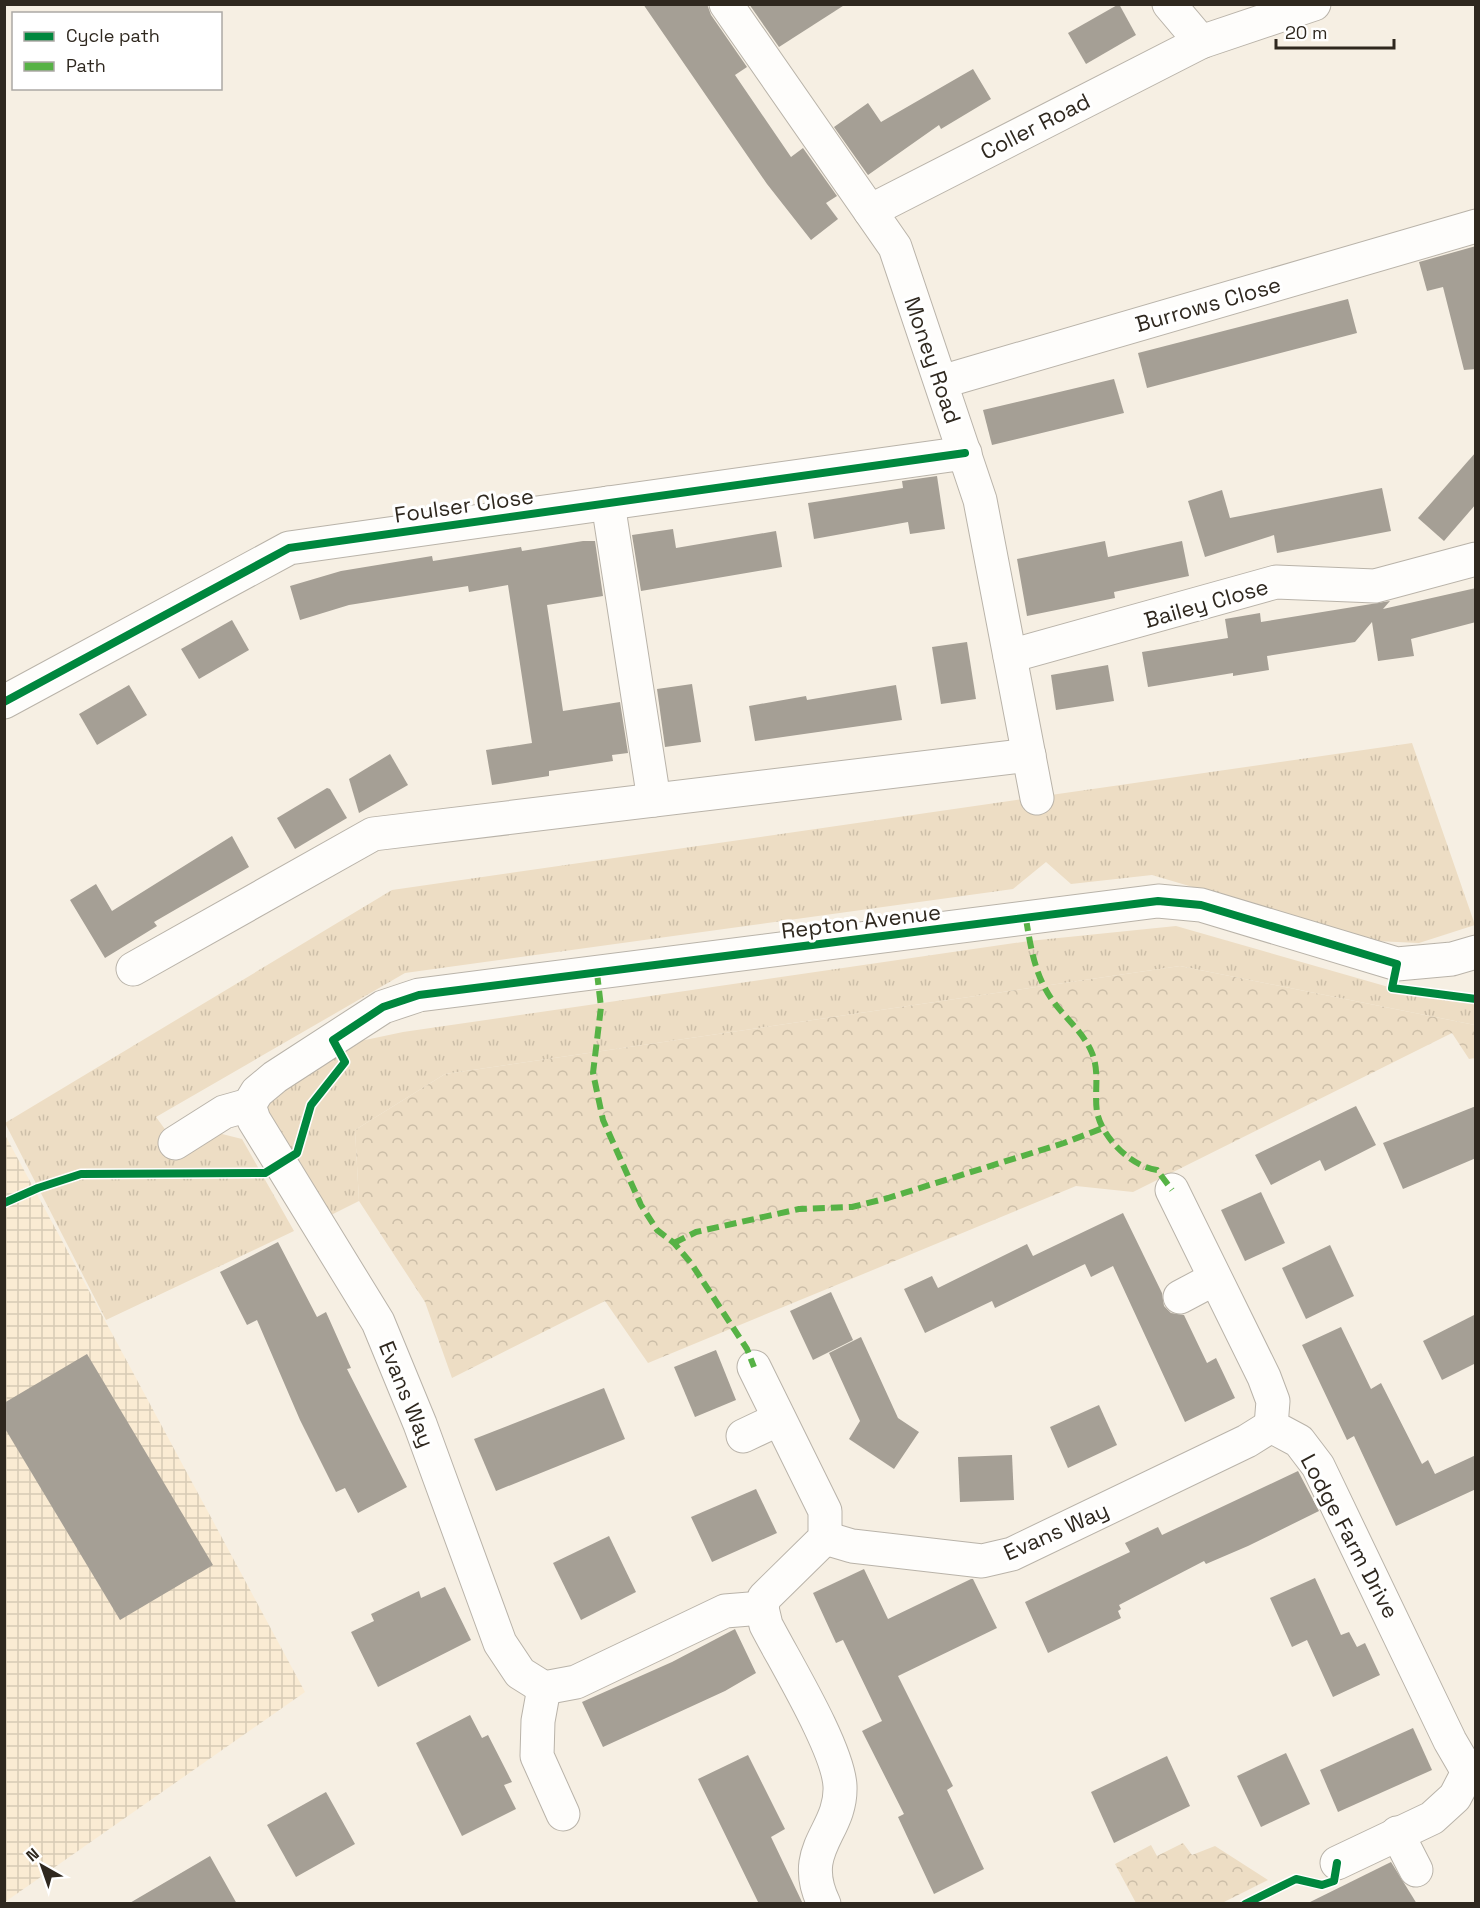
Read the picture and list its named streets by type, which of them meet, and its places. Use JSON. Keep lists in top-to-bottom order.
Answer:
{
  "streets": {
    "street": [
      "Coller Road",
      "Burrows Close",
      "Money Road",
      "Foulser Close",
      "Bailey Close",
      "Repton Avenue",
      "Evans Way",
      "Lodge Farm Drive"
    ]
  },
  "crossings": [
    ["Coller Road", "Money Road"],
    ["Burrows Close", "Money Road"],
    ["Money Road", "Foulser Close"],
    ["Money Road", "Bailey Close"],
    ["Repton Avenue", "Evans Way"],
    ["Evans Way", "Lodge Farm Drive"]
  ],
  "legend": ["Cycle path", "Path"],
  "scale_bar": "20 m",
  "north": "top left"
}
